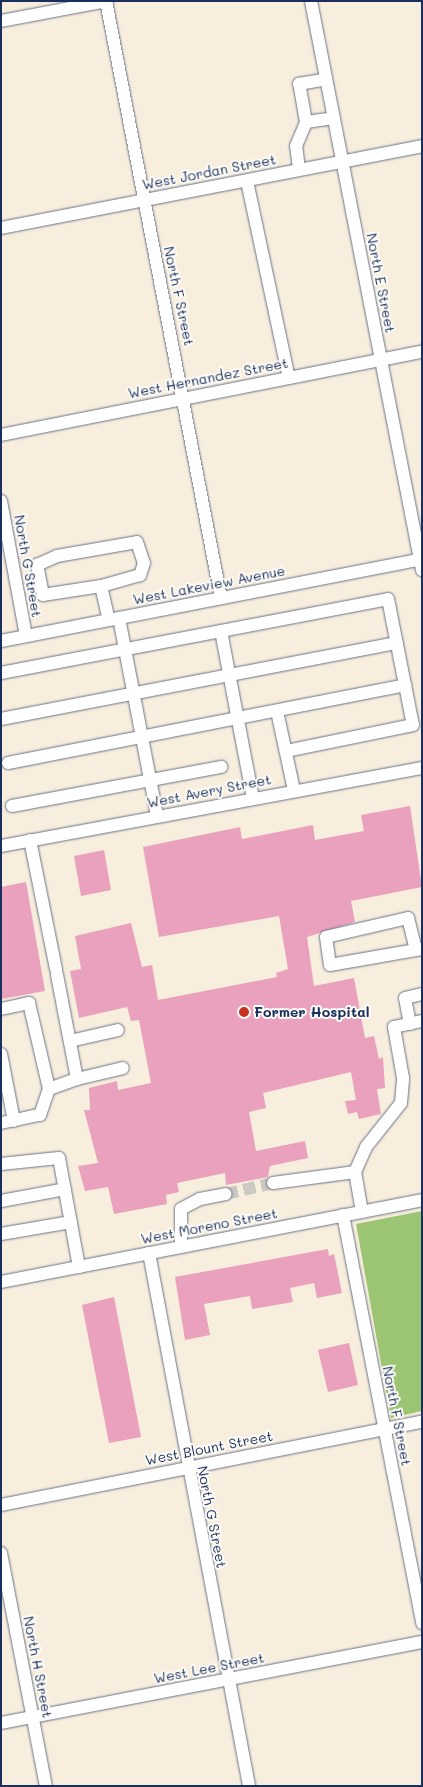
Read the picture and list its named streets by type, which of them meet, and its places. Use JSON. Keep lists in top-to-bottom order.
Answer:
{
  "streets": {
    "street": [
      "West Jordan Street",
      "North E Street",
      "North F Street",
      "West Hernandez Street",
      "North G Street",
      "West Lakeview Avenue",
      "West Avery Street",
      "West Moreno Street",
      "West Blount Street",
      "North H Street",
      "West Lee Street"
    ]
  },
  "crossings": [
    ["West Jordan Street", "North E Street"],
    ["West Jordan Street", "North F Street"],
    ["North E Street", "West Hernandez Street"],
    ["North E Street", "West Lakeview Avenue"],
    ["North F Street", "West Hernandez Street"],
    ["North F Street", "West Lakeview Avenue"],
    ["North F Street", "West Moreno Street"],
    ["North F Street", "West Blount Street"],
    ["North G Street", "West Lakeview Avenue"],
    ["North G Street", "West Moreno Street"],
    ["North G Street", "West Blount Street"],
    ["North G Street", "West Lee Street"],
    ["North H Street", "West Lee Street"]
  ],
  "places": ["Former Hospital"]
}
